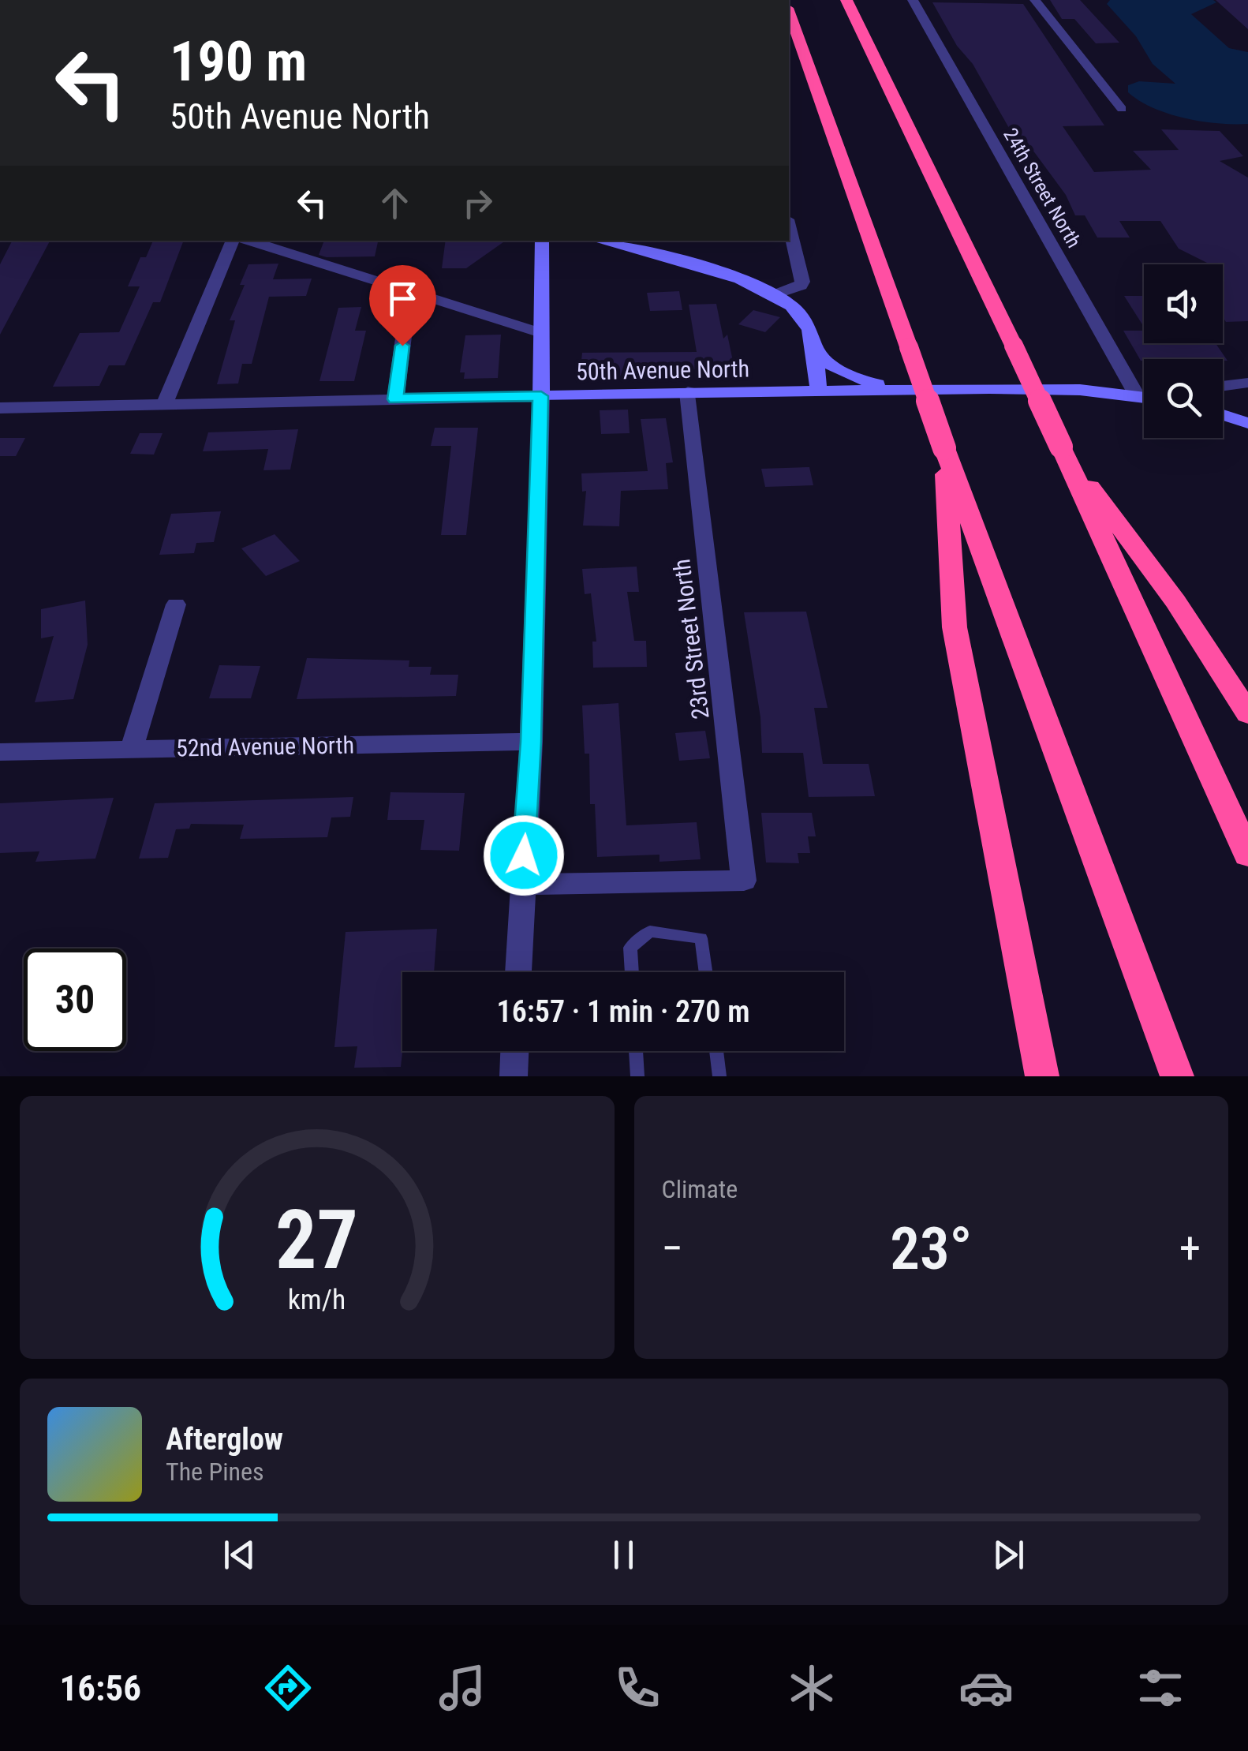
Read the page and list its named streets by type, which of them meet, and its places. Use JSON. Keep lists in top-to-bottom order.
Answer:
{
  "streets": {
    "street": [
      "24th Street North",
      "50th Avenue North",
      "23rd Street North",
      "52nd Avenue North"
    ]
  },
  "crossings": [
    ["24th Street North", "50th Avenue North"],
    ["50th Avenue North", "23rd Street North"]
  ],
  "page": {
    "turn": ["190 m", "50th Avenue North"],
    "limit": "30",
    "trip": "16:57 · 1 min · 270 m",
    "tile": "Climate",
    "heat": ["−", "23°", "+"],
    "song": ["Afterglow", "The Pines"],
    "tabs": "16:56",
    "gauge": ["27", "km/h"]
  }
}
